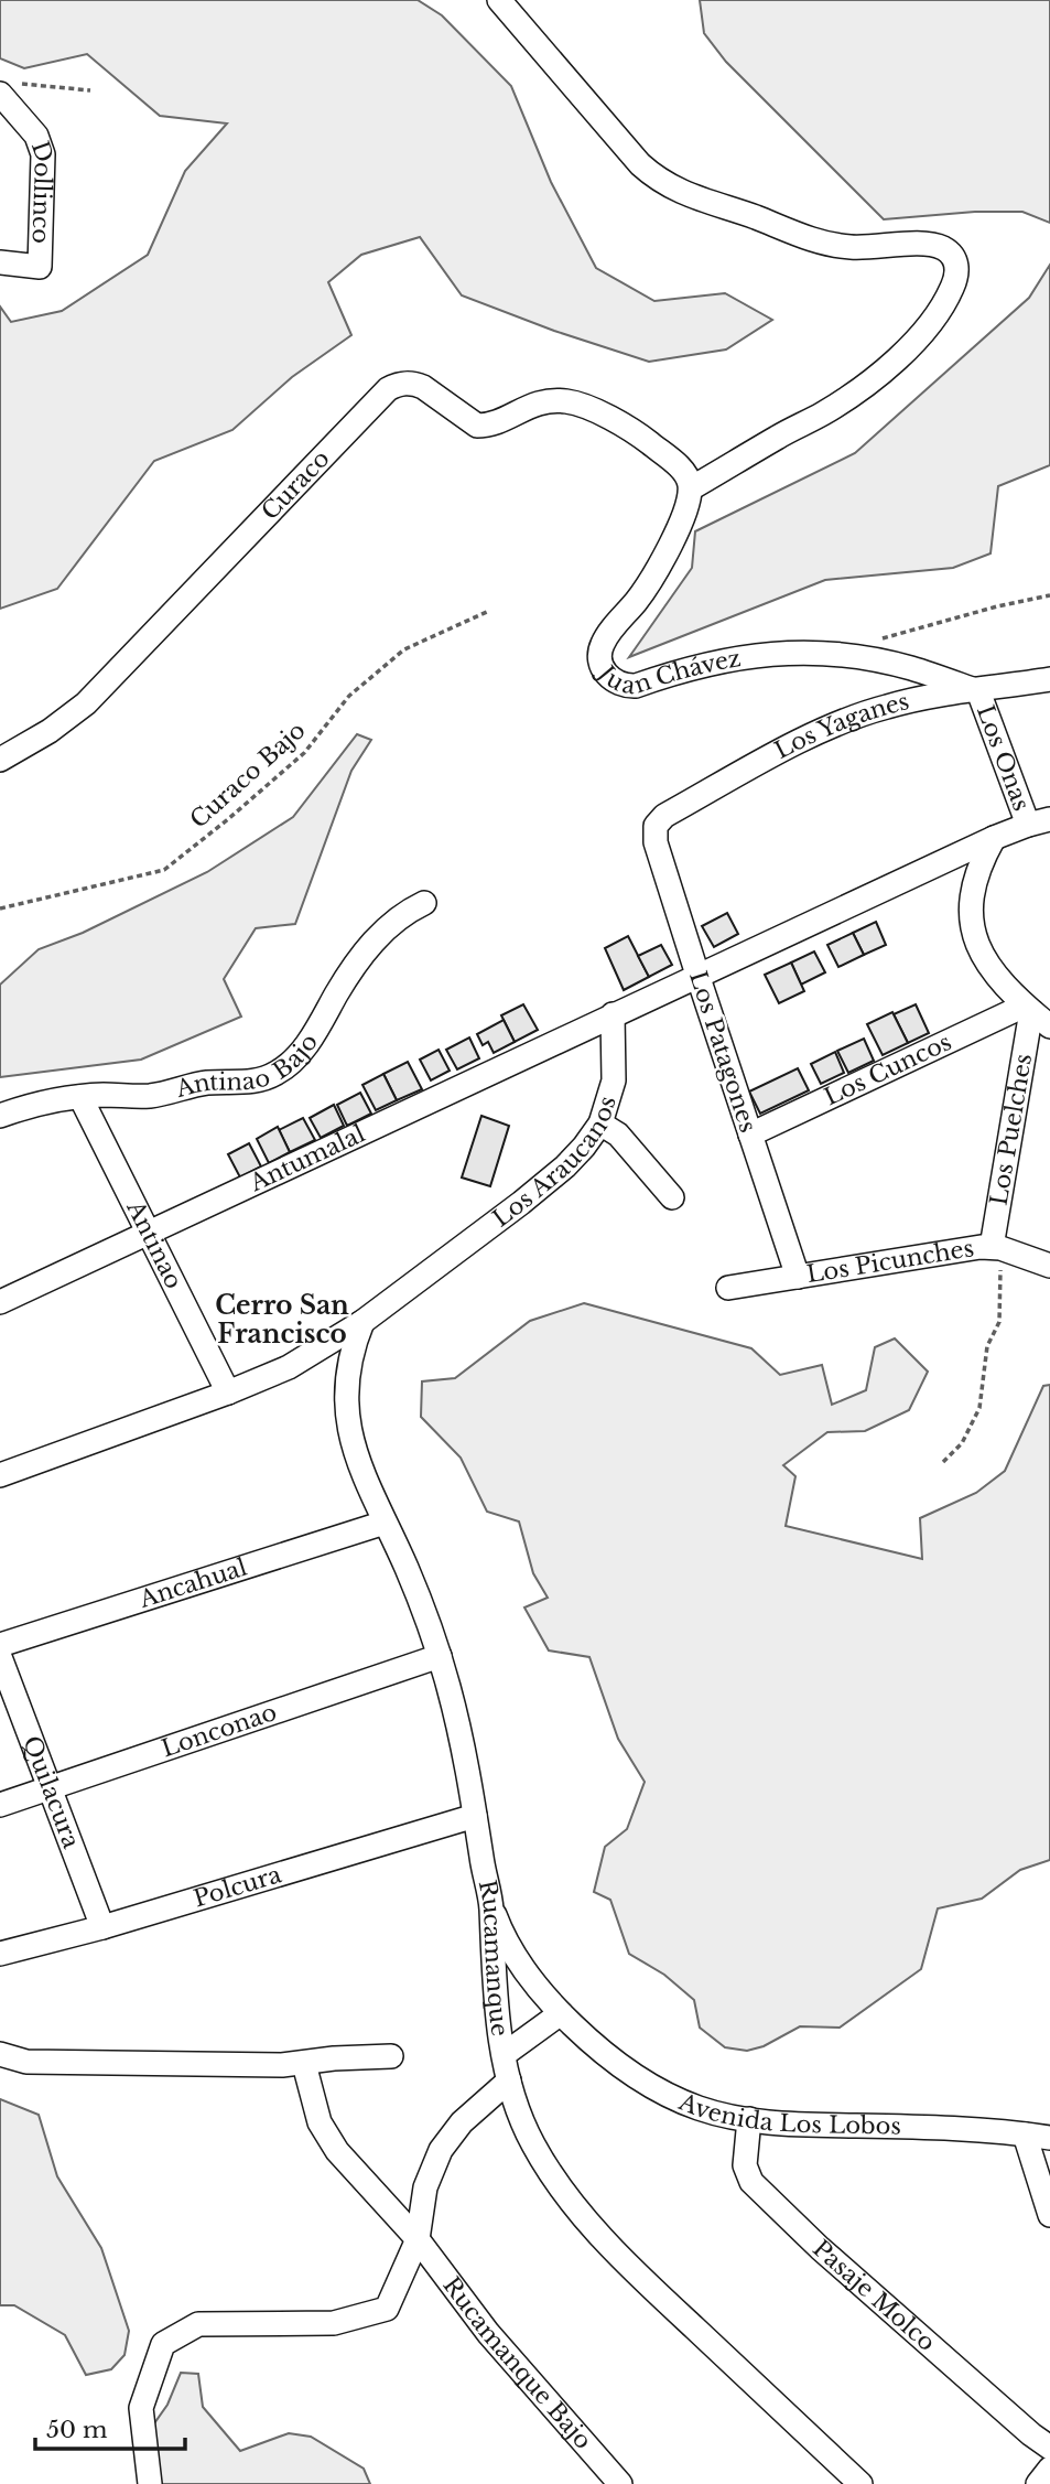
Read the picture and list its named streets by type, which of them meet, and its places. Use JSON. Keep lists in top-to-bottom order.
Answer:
{
  "streets": {
    "street": [
      "Dollinco",
      "Curaco",
      "Juan Chávez",
      "Los Yaganes",
      "Los Onas",
      "Los Patagones",
      "Antinao Bajo",
      "Los Cuncos",
      "Los Puelches",
      "Los Araucanos",
      "Antumalal",
      "Antinao",
      "Los Picunches",
      "Ancahual",
      "Lonconao",
      "Quilacura",
      "Polcura",
      "Rucamanque",
      "Avenida Los Lobos",
      "Pasaje Molco",
      "Rucamanque Bajo"
    ],
    "path": ["Curaco Bajo"]
  },
  "crossings": [
    ["Curaco", "Juan Chávez"],
    ["Juan Chávez", "Los Yaganes"],
    ["Juan Chávez", "Los Onas"],
    ["Los Yaganes", "Los Onas"],
    ["Los Yaganes", "Los Patagones"],
    ["Los Patagones", "Los Cuncos"],
    ["Los Patagones", "Los Picunches"],
    ["Antinao Bajo", "Antinao"],
    ["Los Cuncos", "Los Puelches"],
    ["Los Puelches", "Los Picunches"],
    ["Los Araucanos", "Antumalal"],
    ["Los Araucanos", "Antinao"],
    ["Los Araucanos", "Rucamanque"],
    ["Antumalal", "Antinao"],
    ["Ancahual", "Rucamanque"],
    ["Lonconao", "Quilacura"],
    ["Lonconao", "Rucamanque"],
    ["Quilacura", "Polcura"],
    ["Polcura", "Rucamanque"],
    ["Rucamanque", "Avenida Los Lobos"],
    ["Avenida Los Lobos", "Pasaje Molco"]
  ],
  "districts": ["Cerro San Francisco"],
  "scale_bar": "50 m"
}
